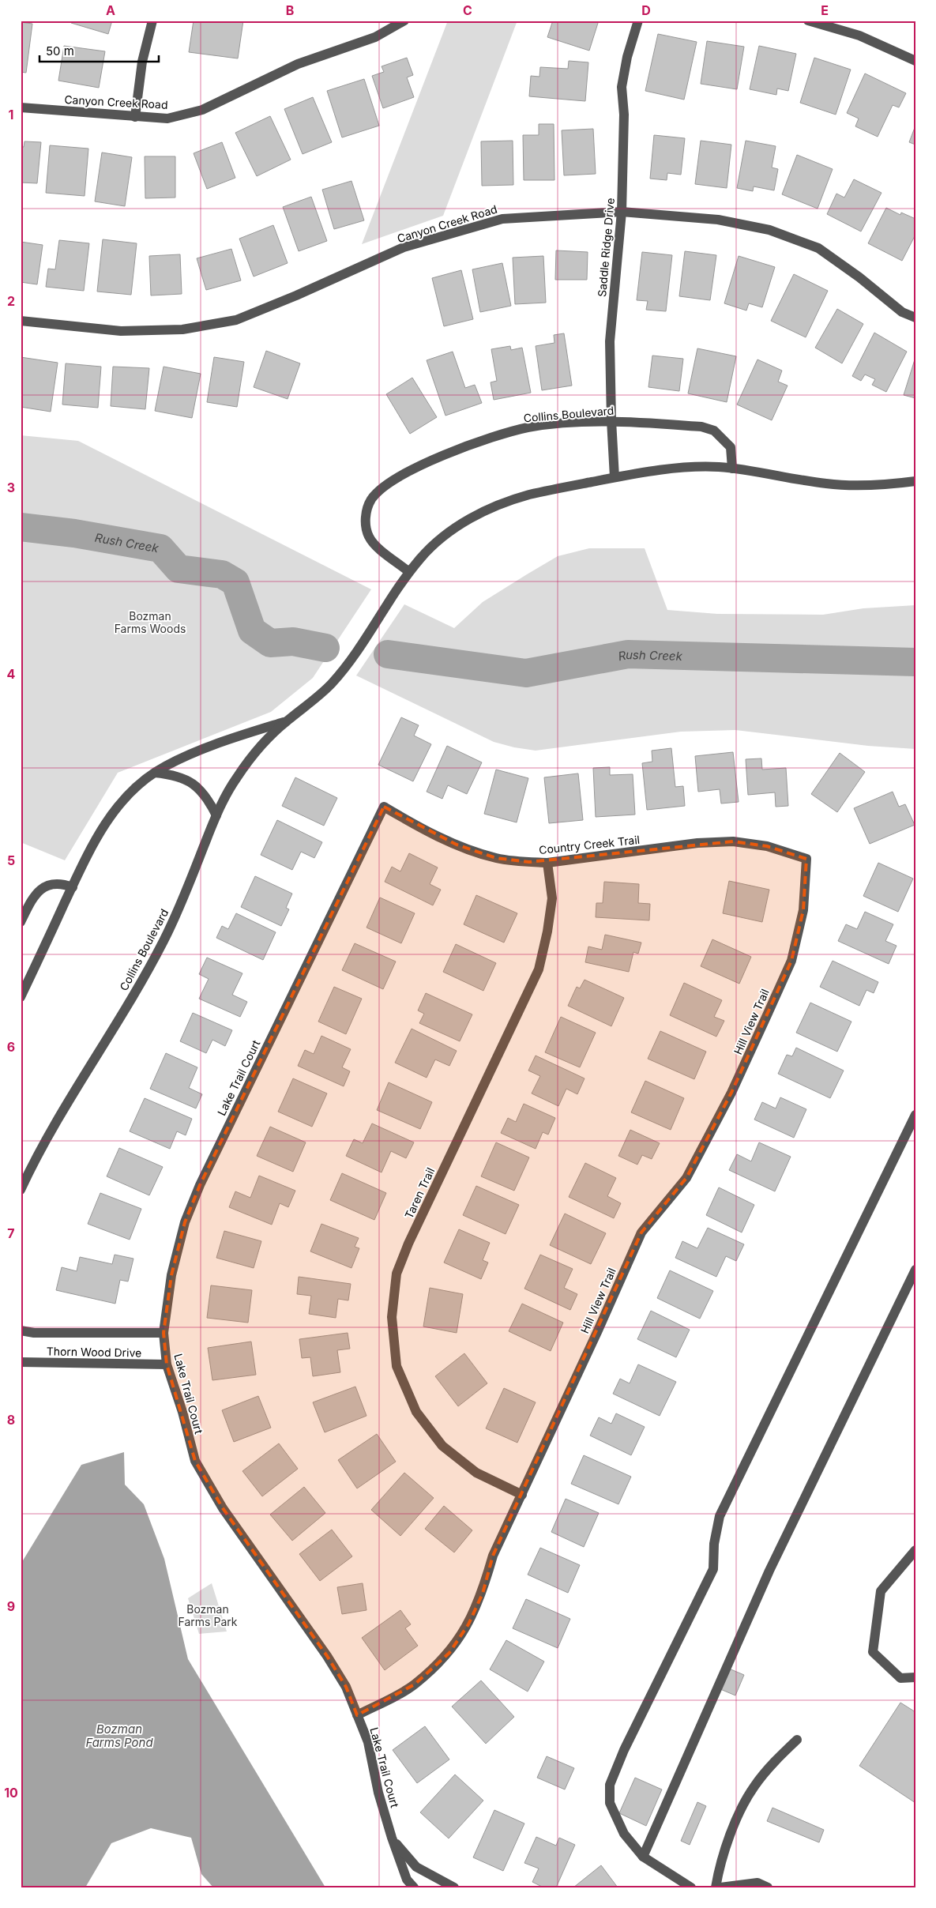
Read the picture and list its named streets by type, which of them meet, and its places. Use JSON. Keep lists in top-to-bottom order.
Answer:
{
  "streets": {
    "street": [
      "Canyon Creek Road",
      "Saddle Ridge Drive",
      "Collins Boulevard",
      "Country Creek Trail",
      "Hill View Trail",
      "Lake Trail Court",
      "Taren Trail",
      "Thorn Wood Drive"
    ]
  },
  "crossings": [
    ["Canyon Creek Road", "Saddle Ridge Drive"],
    ["Saddle Ridge Drive", "Collins Boulevard"],
    ["Country Creek Trail", "Hill View Trail"],
    ["Country Creek Trail", "Lake Trail Court"],
    ["Country Creek Trail", "Taren Trail"],
    ["Hill View Trail", "Lake Trail Court"],
    ["Hill View Trail", "Taren Trail"],
    ["Lake Trail Court", "Thorn Wood Drive"]
  ],
  "water": ["Rush Creek", "Bozman Farms Pond"],
  "parks": ["Bozman Farms Woods", "Bozman Farms Park"],
  "scale_bar": "50 m",
  "grid": {
    "columns": [
      "A",
      "B",
      "C",
      "D",
      "E"
    ],
    "rows": [
      "1",
      "2",
      "3",
      "4",
      "5",
      "6",
      "7",
      "8",
      "9",
      "10"
    ]
  }
}
